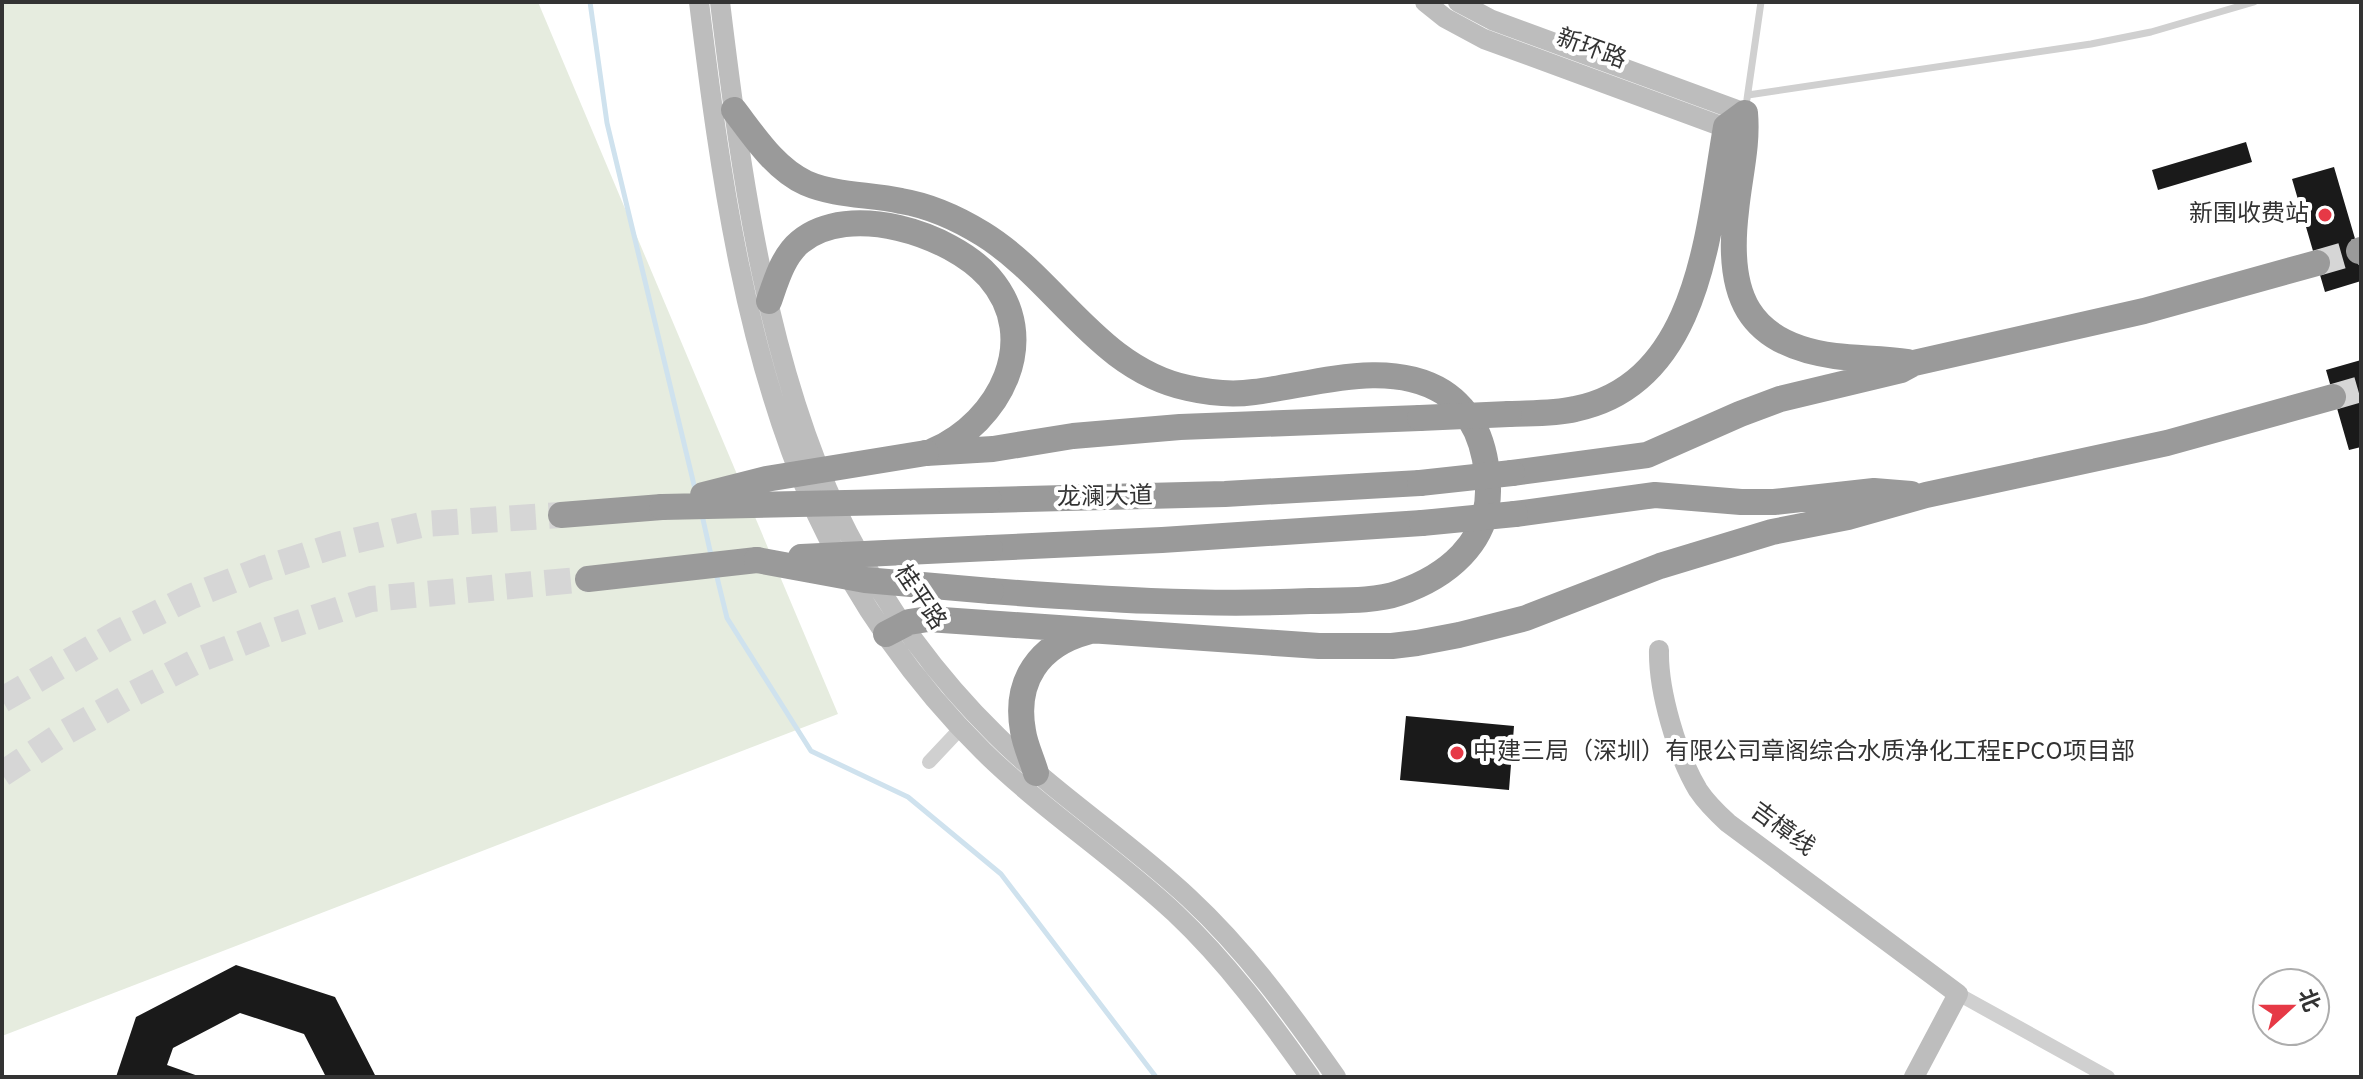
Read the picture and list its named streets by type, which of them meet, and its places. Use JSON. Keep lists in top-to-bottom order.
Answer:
{
  "streets": {
    "highway": ["龙澜大道"],
    "street": ["新环路", "桂平路", "吉樟线"]
  },
  "places": ["新围收费站", "中建三局（深圳）有限公司章阁综合水质净化工程EPCO项目部"],
  "north": "right"
}
